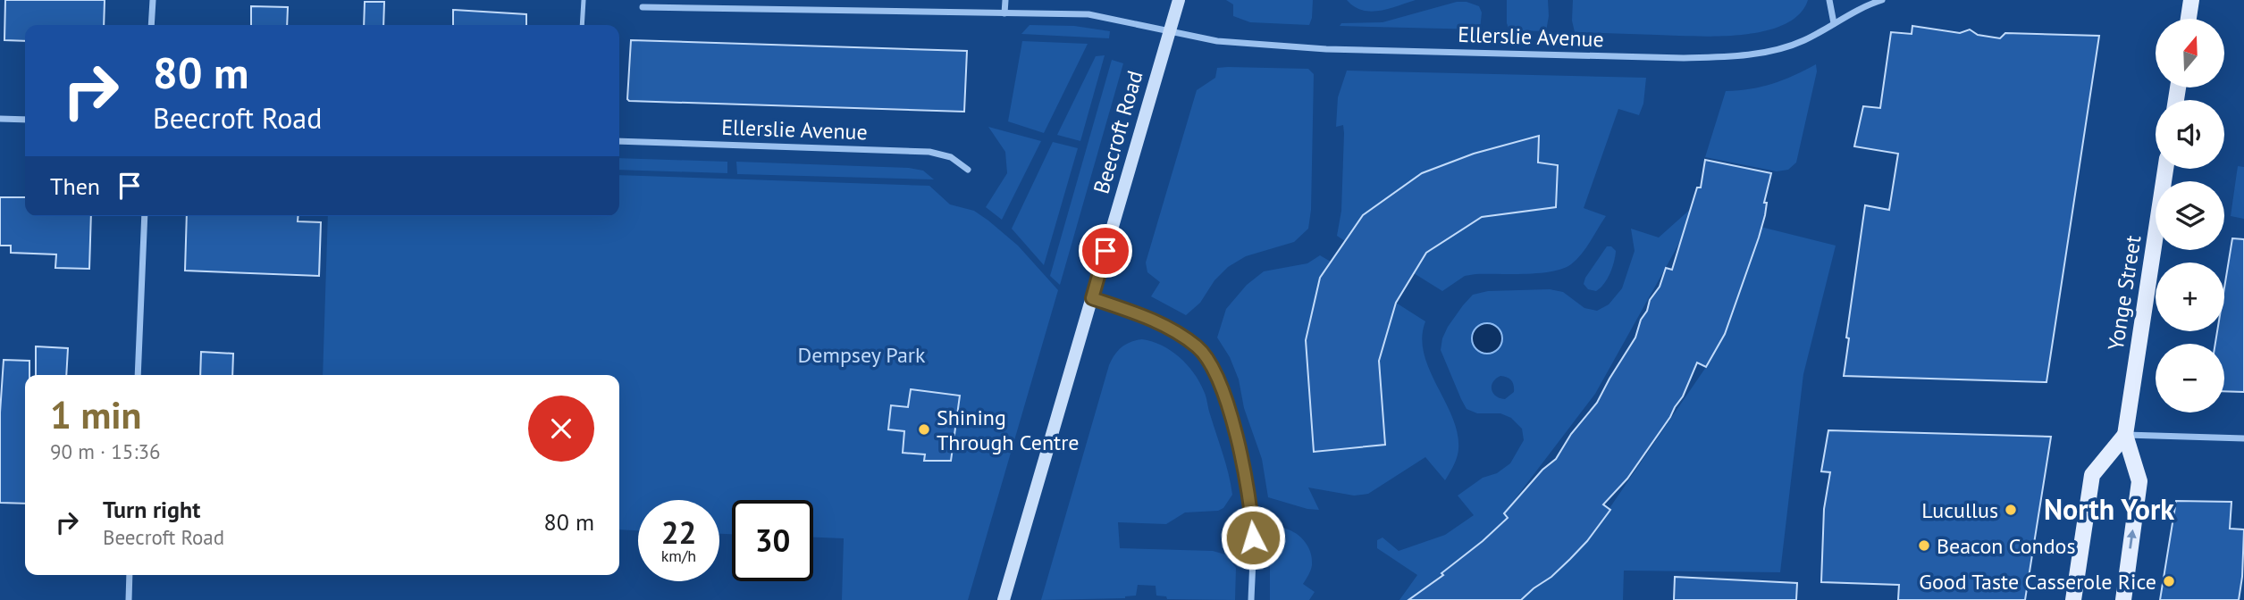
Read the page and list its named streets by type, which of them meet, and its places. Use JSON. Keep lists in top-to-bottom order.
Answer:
{
  "streets": {
    "main road": ["Yonge Street"],
    "street": ["Ellerslie Avenue", "Beecroft Road"]
  },
  "crossings": [
    ["Ellerslie Avenue", "Beecroft Road"]
  ],
  "districts": ["North York"],
  "parks": ["Dempsey Park"],
  "places": [
    "Shining Through Centre",
    "Lucullus",
    "Beacon Condos",
    "Good Taste Casserole Rice"
  ],
  "north": "top",
  "page": {
    "map_buttons": ["+", "−"],
    "turn": ["80 m", "Beecroft Road"],
    "then": "Then",
    "heading": ["1 min", "90 m · 15:36"],
    "list": [
      {
        "name": "Turn right",
        "note": "Beecroft Road",
        "value": "80 m"
      }
    ],
    "speed": "22 km/h",
    "limit": "30"
  }
}
